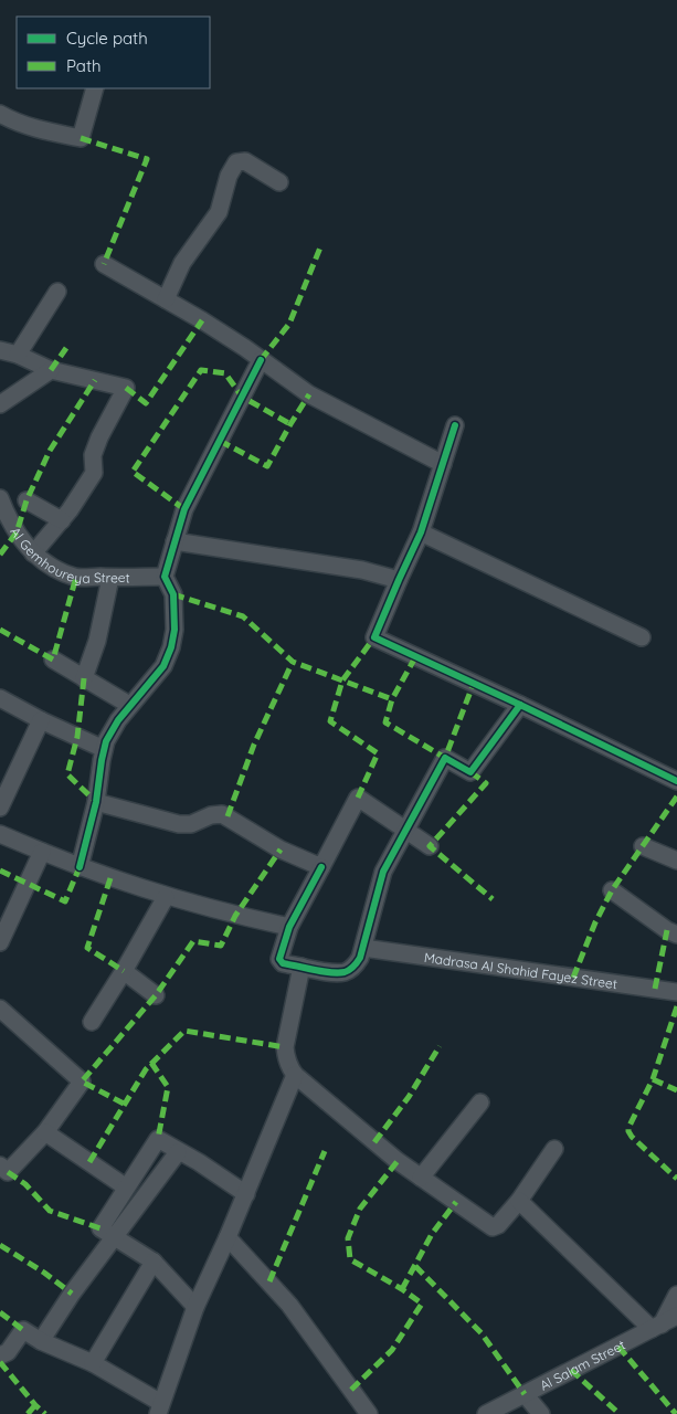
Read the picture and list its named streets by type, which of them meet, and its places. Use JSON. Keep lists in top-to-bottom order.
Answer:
{
  "streets": {
    "street": ["Al Gemhoureya Street", "Madrasa Al Shahid Fayez Street", "Al Salam Street"]
  },
  "legend": ["Cycle path", "Path"]
}
